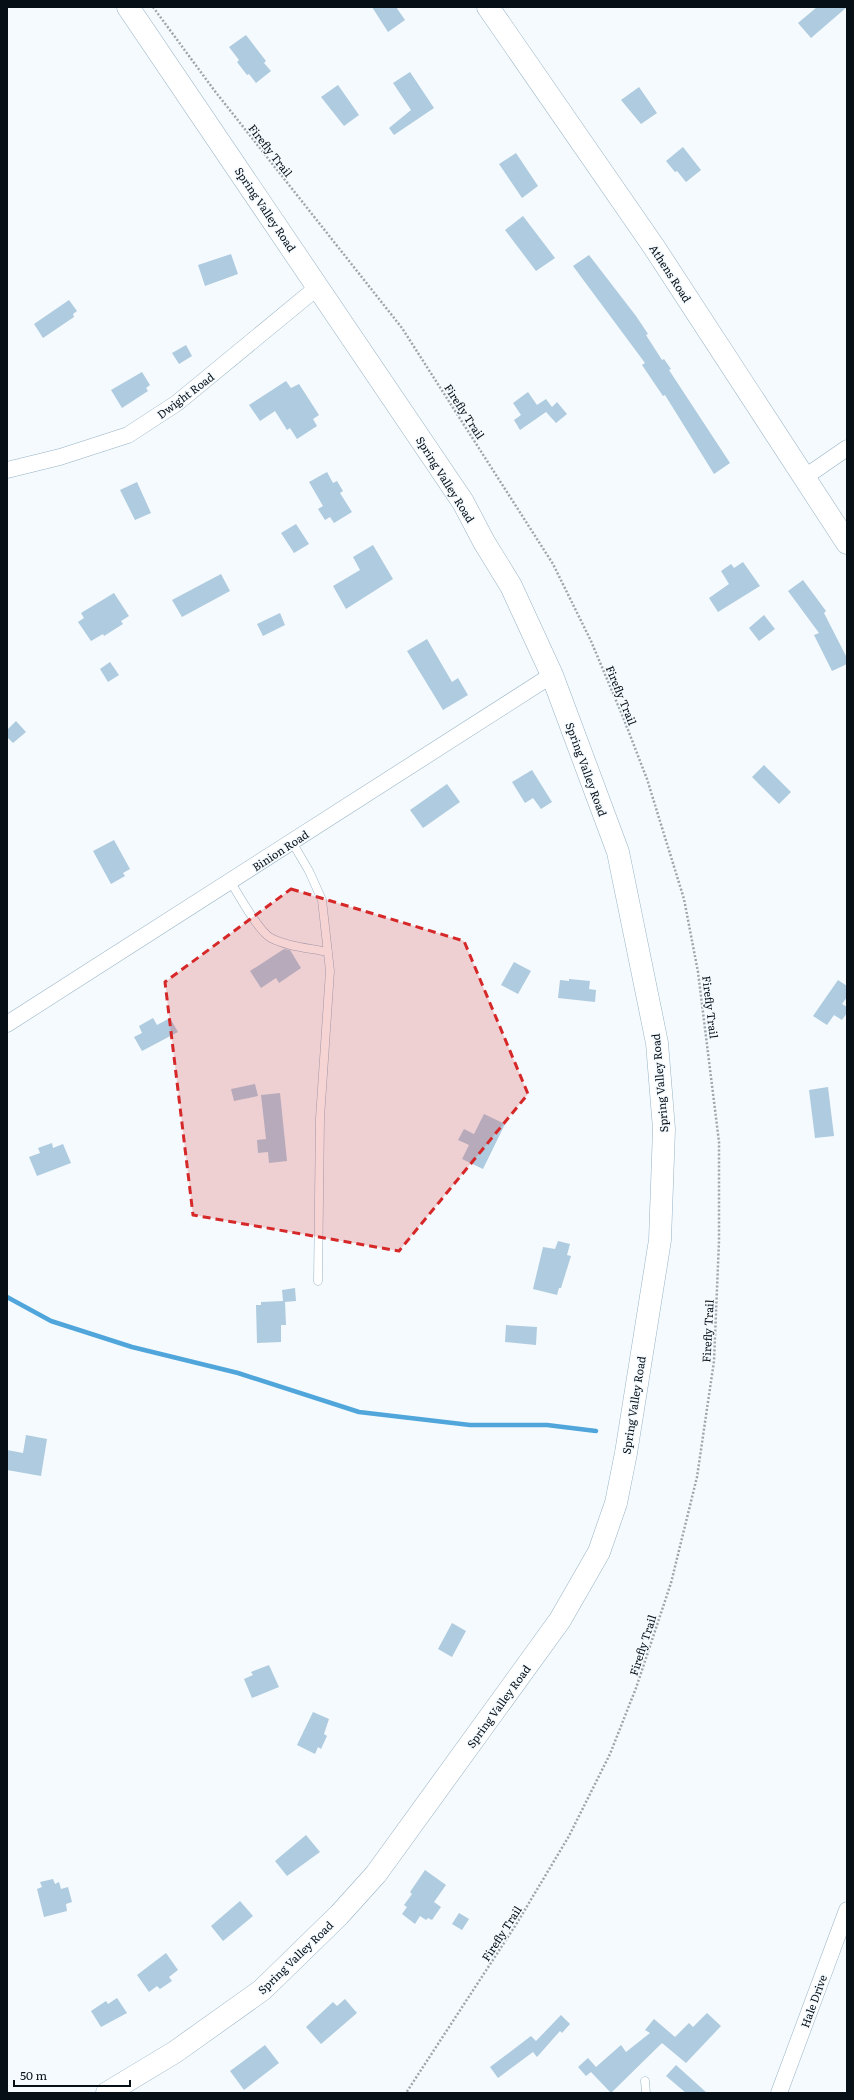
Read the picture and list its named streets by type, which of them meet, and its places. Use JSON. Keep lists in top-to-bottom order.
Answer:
{
  "streets": {
    "street": [
      "Spring Valley Road",
      "Athens Road",
      "Dwight Road",
      "Binion Road",
      "Hale Drive"
    ],
    "path": ["Firefly Trail"]
  },
  "crossings": [
    ["Spring Valley Road", "Dwight Road"],
    ["Spring Valley Road", "Binion Road"]
  ],
  "scale_bar": "50 m"
}
